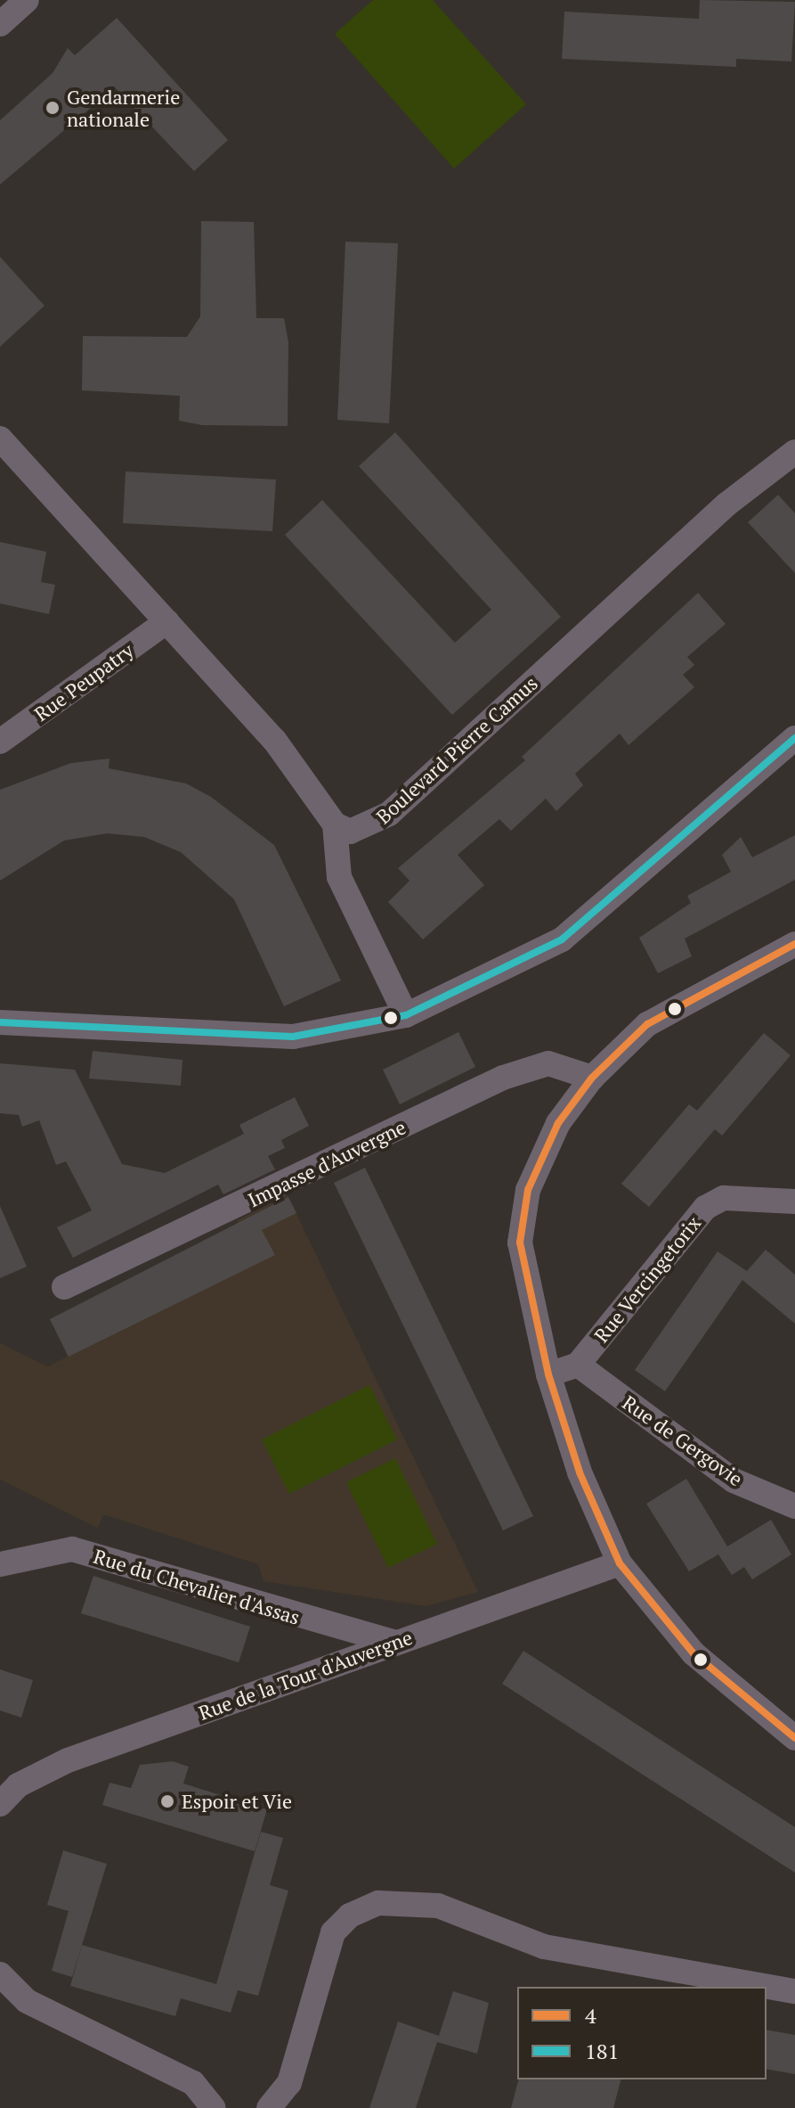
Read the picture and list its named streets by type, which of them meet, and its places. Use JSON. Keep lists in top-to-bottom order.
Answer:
{
  "streets": {
    "street": [
      "Rue Peupatry",
      "Boulevard Pierre Camus",
      "Impasse d'Auvergne",
      "Rue Vercingetorix",
      "Rue de Gergovie",
      "Rue du Chevalier d'Assas",
      "Rue de la Tour d'Auvergne"
    ]
  },
  "crossings": [
    ["Rue Vercingetorix", "Rue de Gergovie"],
    ["Rue du Chevalier d'Assas", "Rue de la Tour d'Auvergne"]
  ],
  "places": ["Gendarmerie nationale", "Espoir et Vie"],
  "lines": ["transit line 181", "transit line 4"],
  "legend": ["4", "181"]
}
